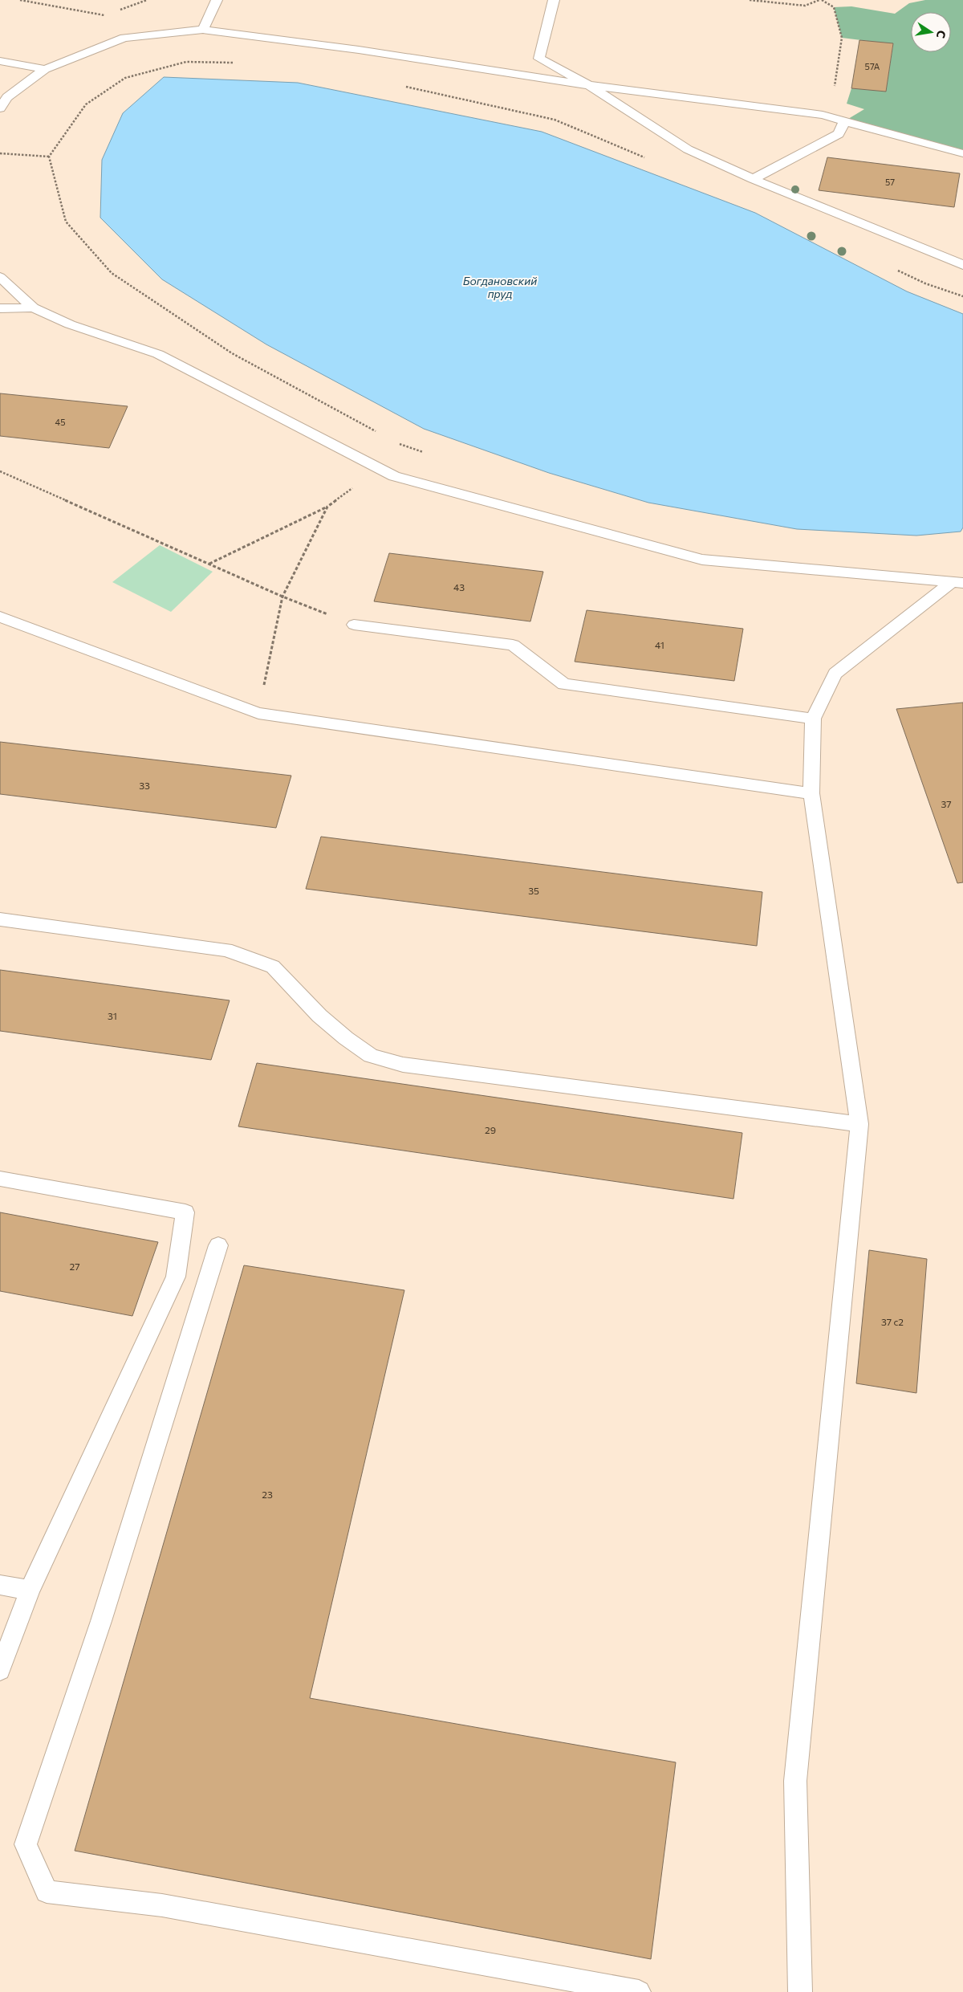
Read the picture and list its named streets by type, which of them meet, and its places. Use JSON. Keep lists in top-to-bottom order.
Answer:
{
  "water": ["Богдановский пруд"],
  "house_numbers": [
    "57А",
    "57",
    "45",
    "43",
    "41",
    "33",
    "37",
    "35",
    "31",
    "29",
    "27",
    "37 с2",
    "23"
  ],
  "north": "right"
}
